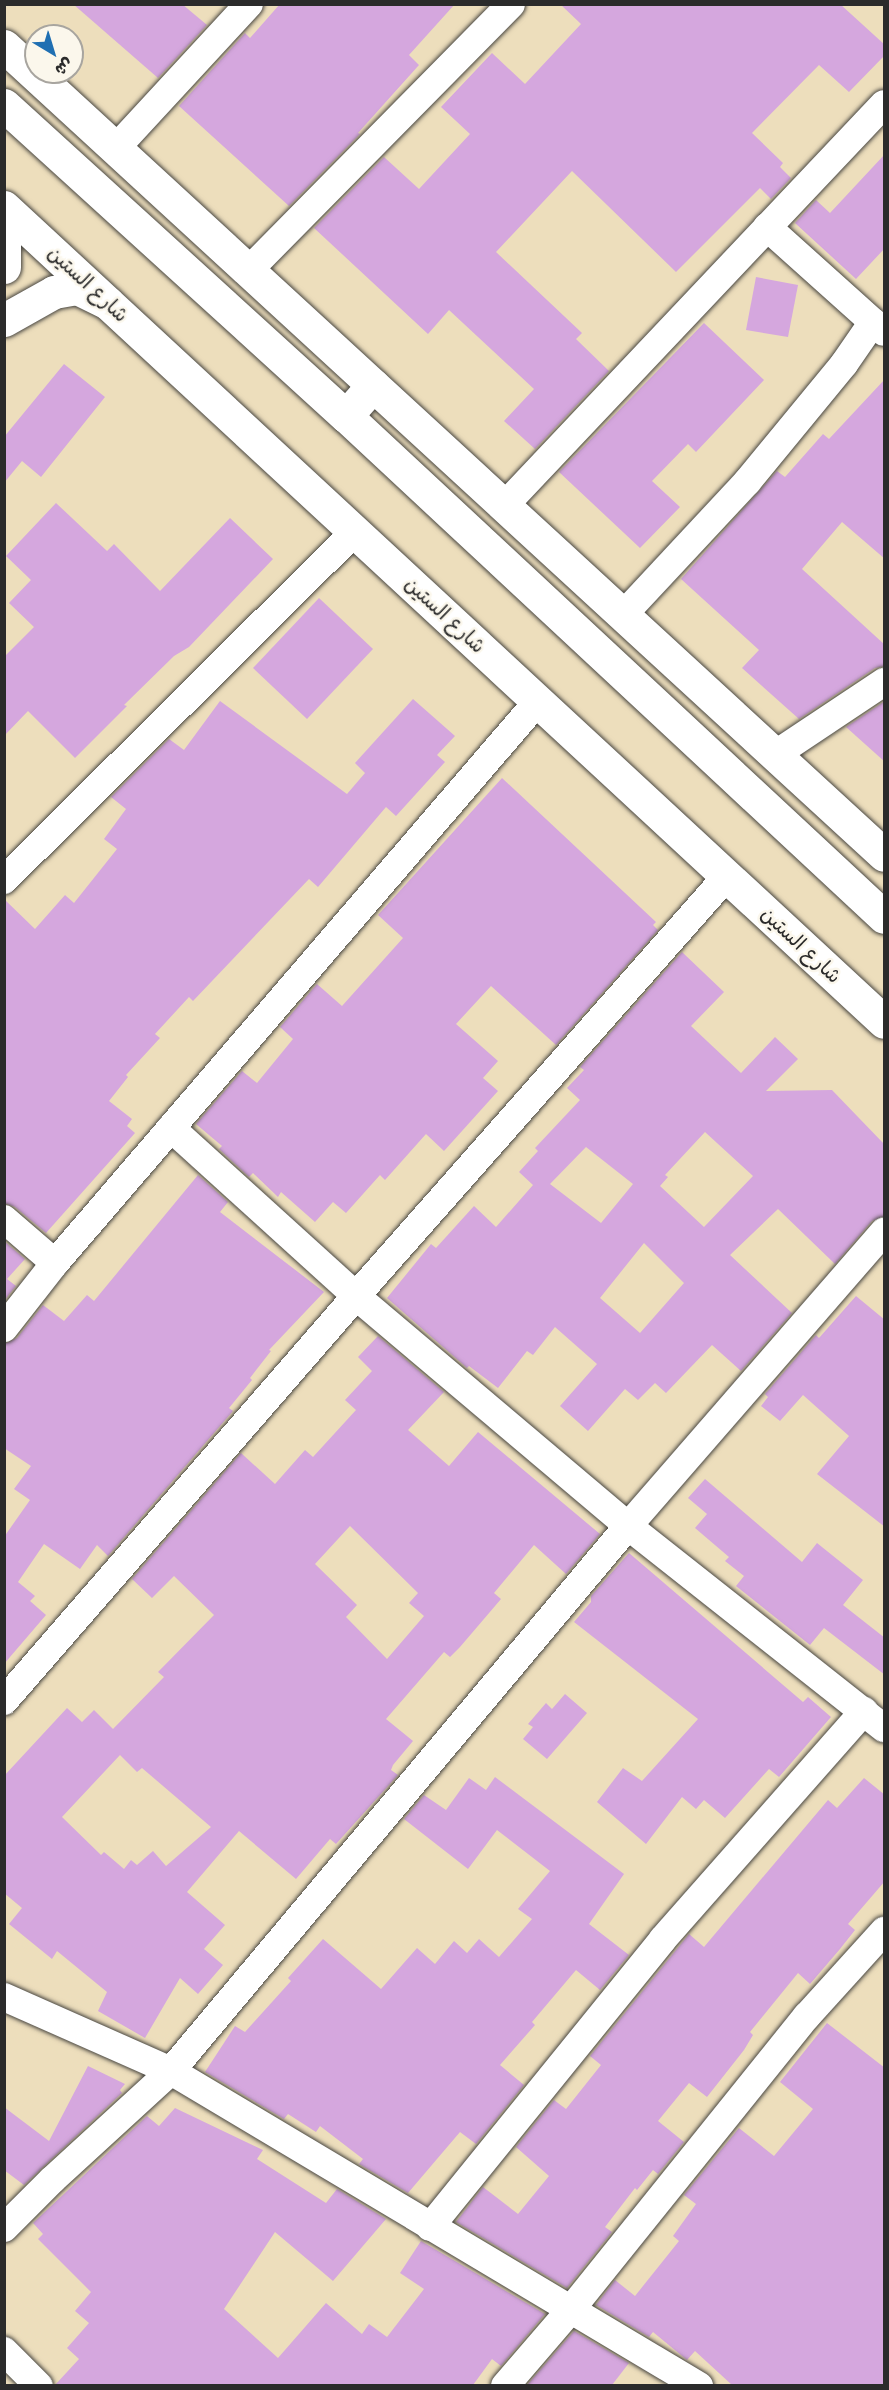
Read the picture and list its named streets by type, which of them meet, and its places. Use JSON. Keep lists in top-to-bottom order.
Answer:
{
  "streets": {
    "main road": ["شارع الستين"]
  },
  "north": "bottom right"
}
